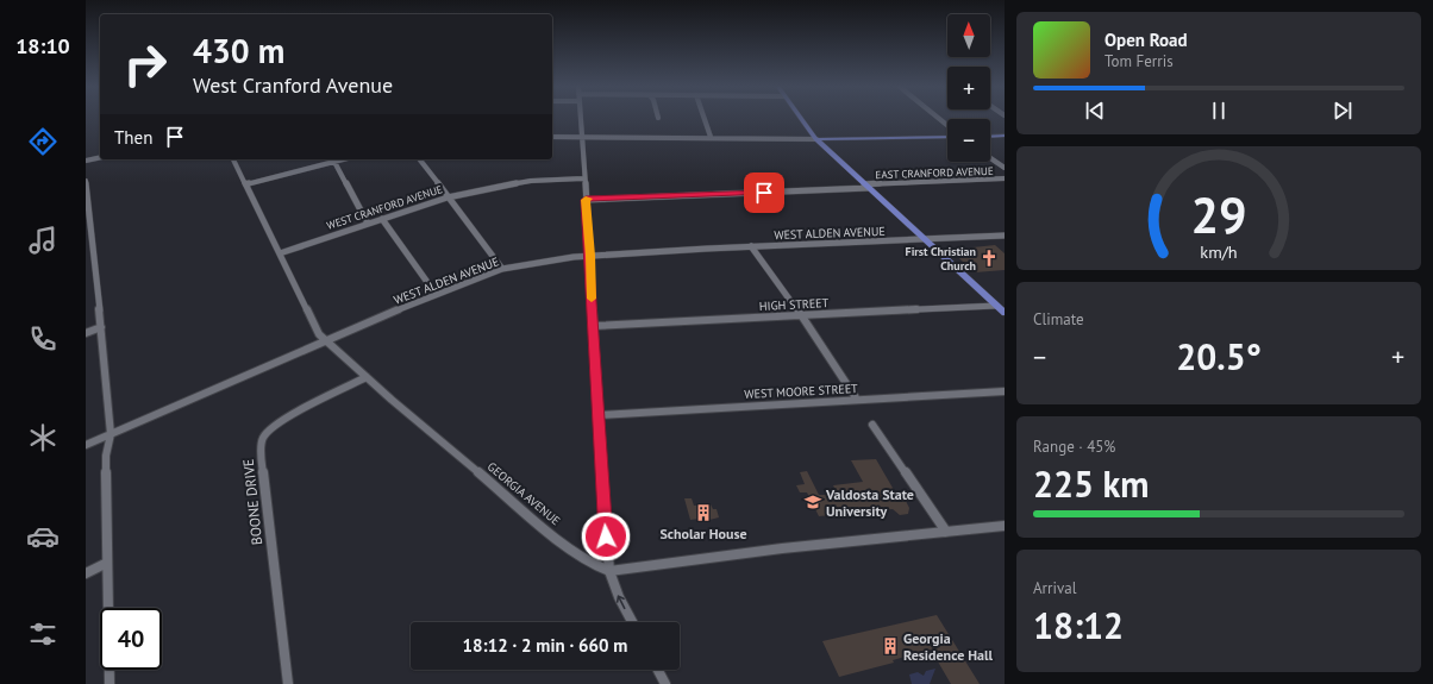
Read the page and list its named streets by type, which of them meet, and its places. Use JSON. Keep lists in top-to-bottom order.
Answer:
{
  "streets": {
    "street": [
      "EAST CRANFORD AVENUE",
      "WEST CRANFORD AVENUE",
      "WEST ALDEN AVENUE",
      "HIGH STREET",
      "WEST MOORE STREET",
      "GEORGIA AVENUE",
      "BOONE DRIVE"
    ]
  },
  "crossings": [
    ["WEST CRANFORD AVENUE", "GEORGIA AVENUE"],
    ["WEST ALDEN AVENUE", "GEORGIA AVENUE"],
    ["GEORGIA AVENUE", "BOONE DRIVE"]
  ],
  "places": {
    "church": ["First Christian Church"],
    "school or university": ["Valdosta State University"],
    "building": ["Scholar House", "Georgia Residence Hall"]
  },
  "north": "top",
  "page": {
    "tabs": "18:10",
    "map_buttons": ["+", "−"],
    "turn": ["430 m", "West Cranford Avenue"],
    "song": ["Open Road", "Tom Ferris"],
    "then": "Then",
    "tile": [
      "Climate",
      ["Range · 45%", "225 km"],
      ["Arrival", "18:12"]
    ],
    "heat": ["−", "20.5°", "+"],
    "limit": "40",
    "trip": "18:12 · 2 min · 660 m",
    "gauge": ["29", "km/h"]
  }
}
